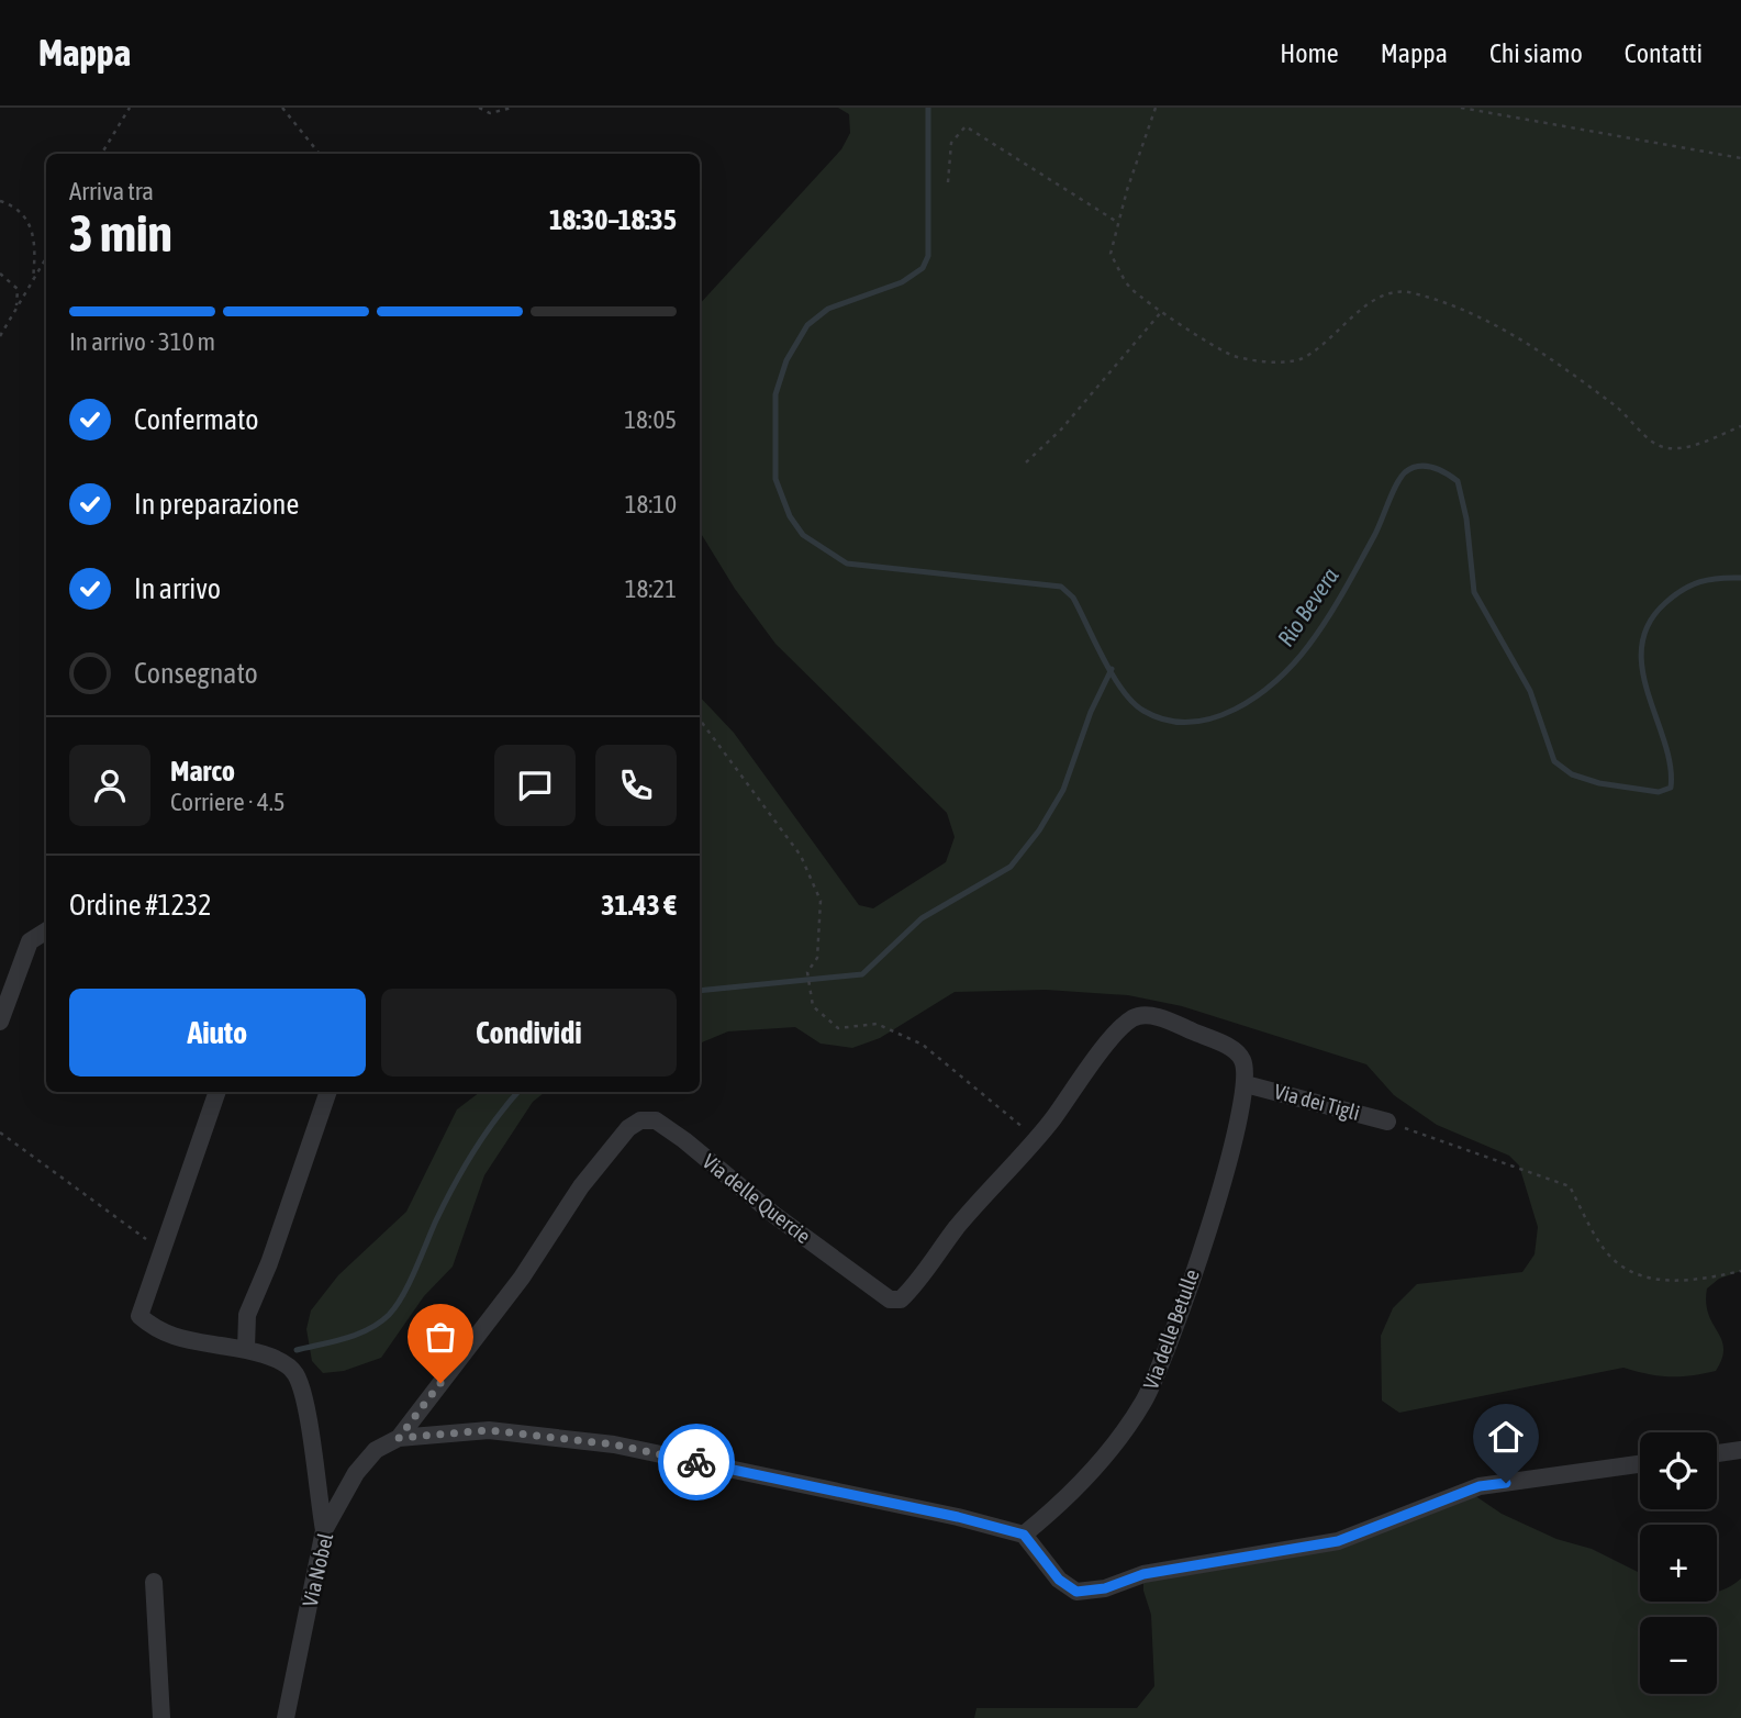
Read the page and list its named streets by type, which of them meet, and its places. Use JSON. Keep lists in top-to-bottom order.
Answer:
{
  "streets": {
    "street": [
      "Via dei Tigli",
      "Via delle Quercie",
      "Via delle Betulle",
      "Via Nobel"
    ]
  },
  "crossings": [
    ["Via dei Tigli", "Via delle Quercie"],
    ["Via dei Tigli", "Via delle Betulle"],
    ["Via delle Quercie", "Via delle Betulle"],
    ["Via delle Quercie", "Via Nobel"],
    ["Via delle Betulle", "Via Nobel"]
  ],
  "water": ["Rio Bevera"],
  "page": {
    "header": "Mappa",
    "nav": [
      "Home",
      "Mappa",
      "Chi siamo",
      "Contatti"
    ],
    "heading": ["3 min", "Arriva tra", "18:30–18:35"],
    "panel": [
      "Marco",
      "Corriere · 4.5",
      "Ordine #1232",
      "31.43 €"
    ],
    "bar": "In arrivo · 310 m",
    "list": [
      ["Confermato", "18:05"],
      ["In preparazione", "18:10"],
      ["In arrivo", "18:21"],
      "Consegnato"
    ],
    "buttons": ["Aiuto", "Condividi"],
    "map_buttons": ["+", "−"]
  }
}
